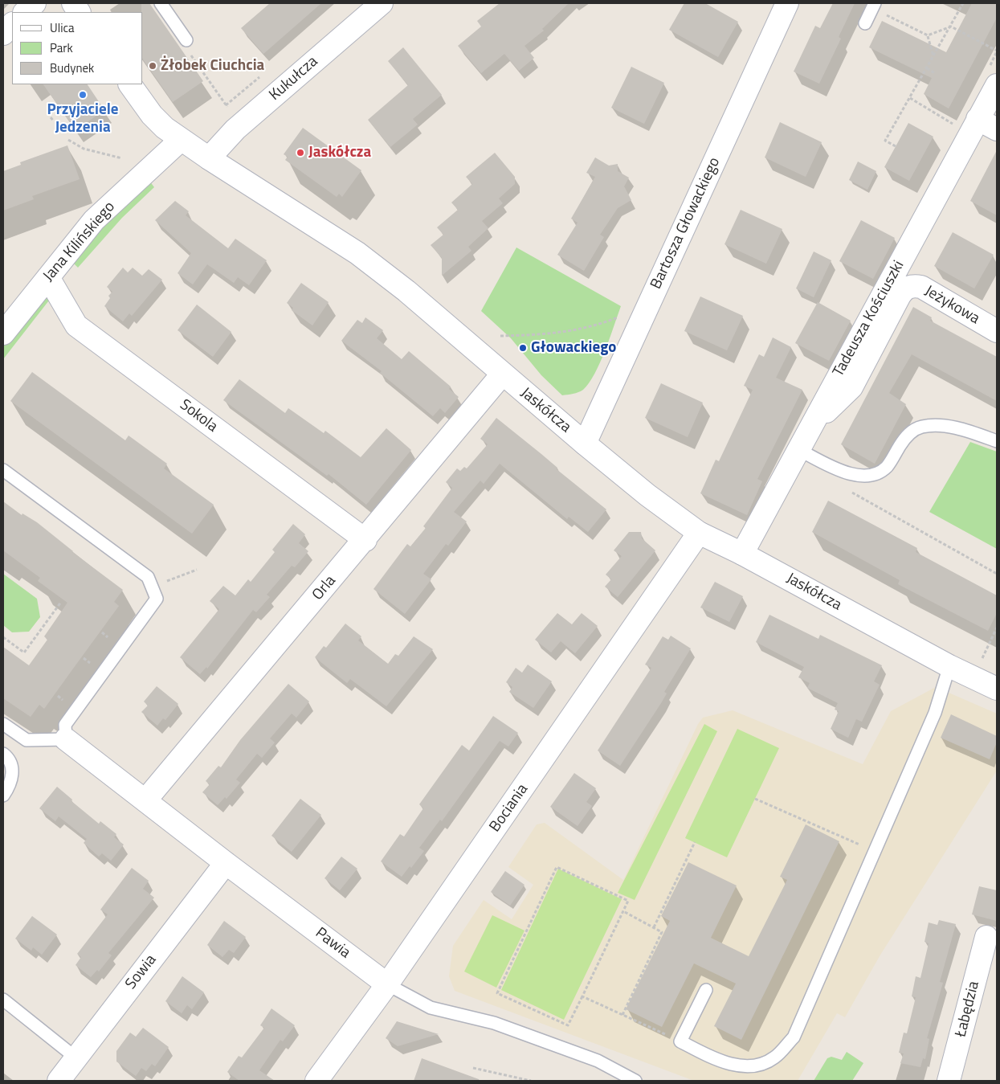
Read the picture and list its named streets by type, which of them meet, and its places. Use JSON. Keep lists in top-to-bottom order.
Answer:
{
  "streets": {
    "street": [
      "Kukułcza",
      "Bartosza Głowackiego",
      "Jana Kilińskiego",
      "Jeżykowa",
      "Tadeusza Kościuszki",
      "Jaskółcza",
      "Sokola",
      "Orla",
      "Bociania",
      "Pawia",
      "Sowia",
      "Łabędzia"
    ]
  },
  "crossings": [
    ["Kukułcza", "Jaskółcza"],
    ["Bartosza Głowackiego", "Jaskółcza"],
    ["Jana Kilińskiego", "Jaskółcza"],
    ["Jana Kilińskiego", "Sokola"],
    ["Jeżykowa", "Tadeusza Kościuszki"],
    ["Tadeusza Kościuszki", "Jaskółcza"],
    ["Jaskółcza", "Orla"],
    ["Jaskółcza", "Bociania"],
    ["Sokola", "Orla"],
    ["Orla", "Pawia"],
    ["Bociania", "Pawia"],
    ["Pawia", "Sowia"]
  ],
  "places": [
    "Żłobek Ciuchcia",
    "Przyjaciele Jedzenia",
    "Jaskółcza",
    "Głowackiego"
  ],
  "legend": ["Ulica", "Park", "Budynek"]
}
